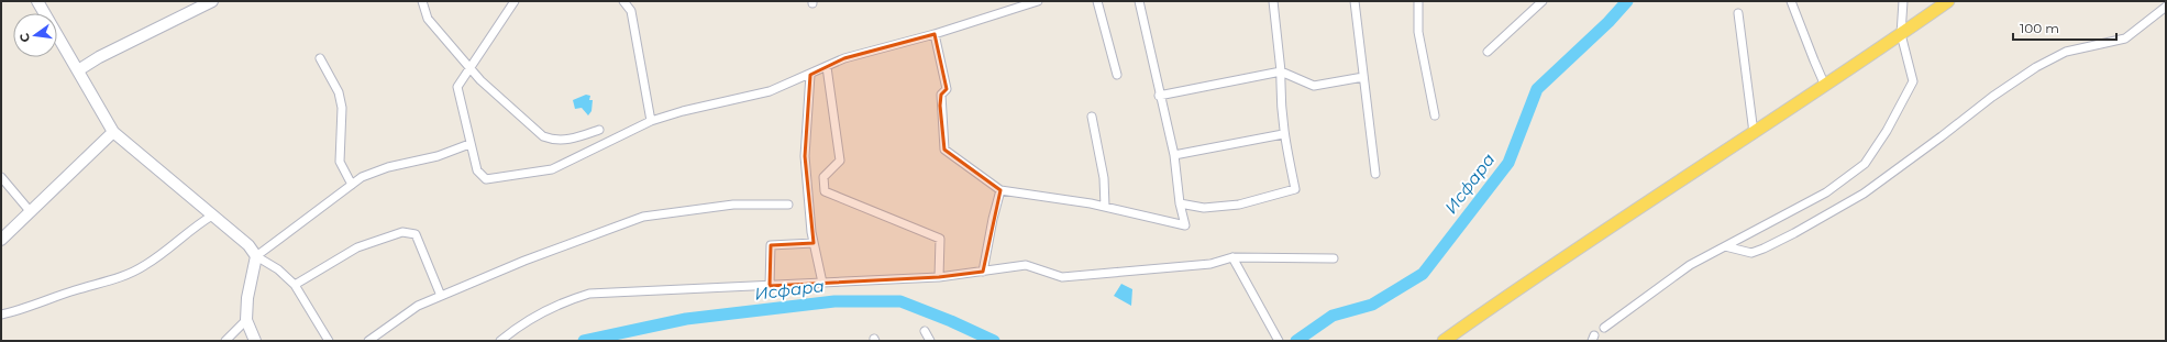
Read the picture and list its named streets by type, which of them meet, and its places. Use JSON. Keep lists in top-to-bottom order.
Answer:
{
  "water": ["Исфара"],
  "scale_bar": "100 m",
  "north": "left"
}
